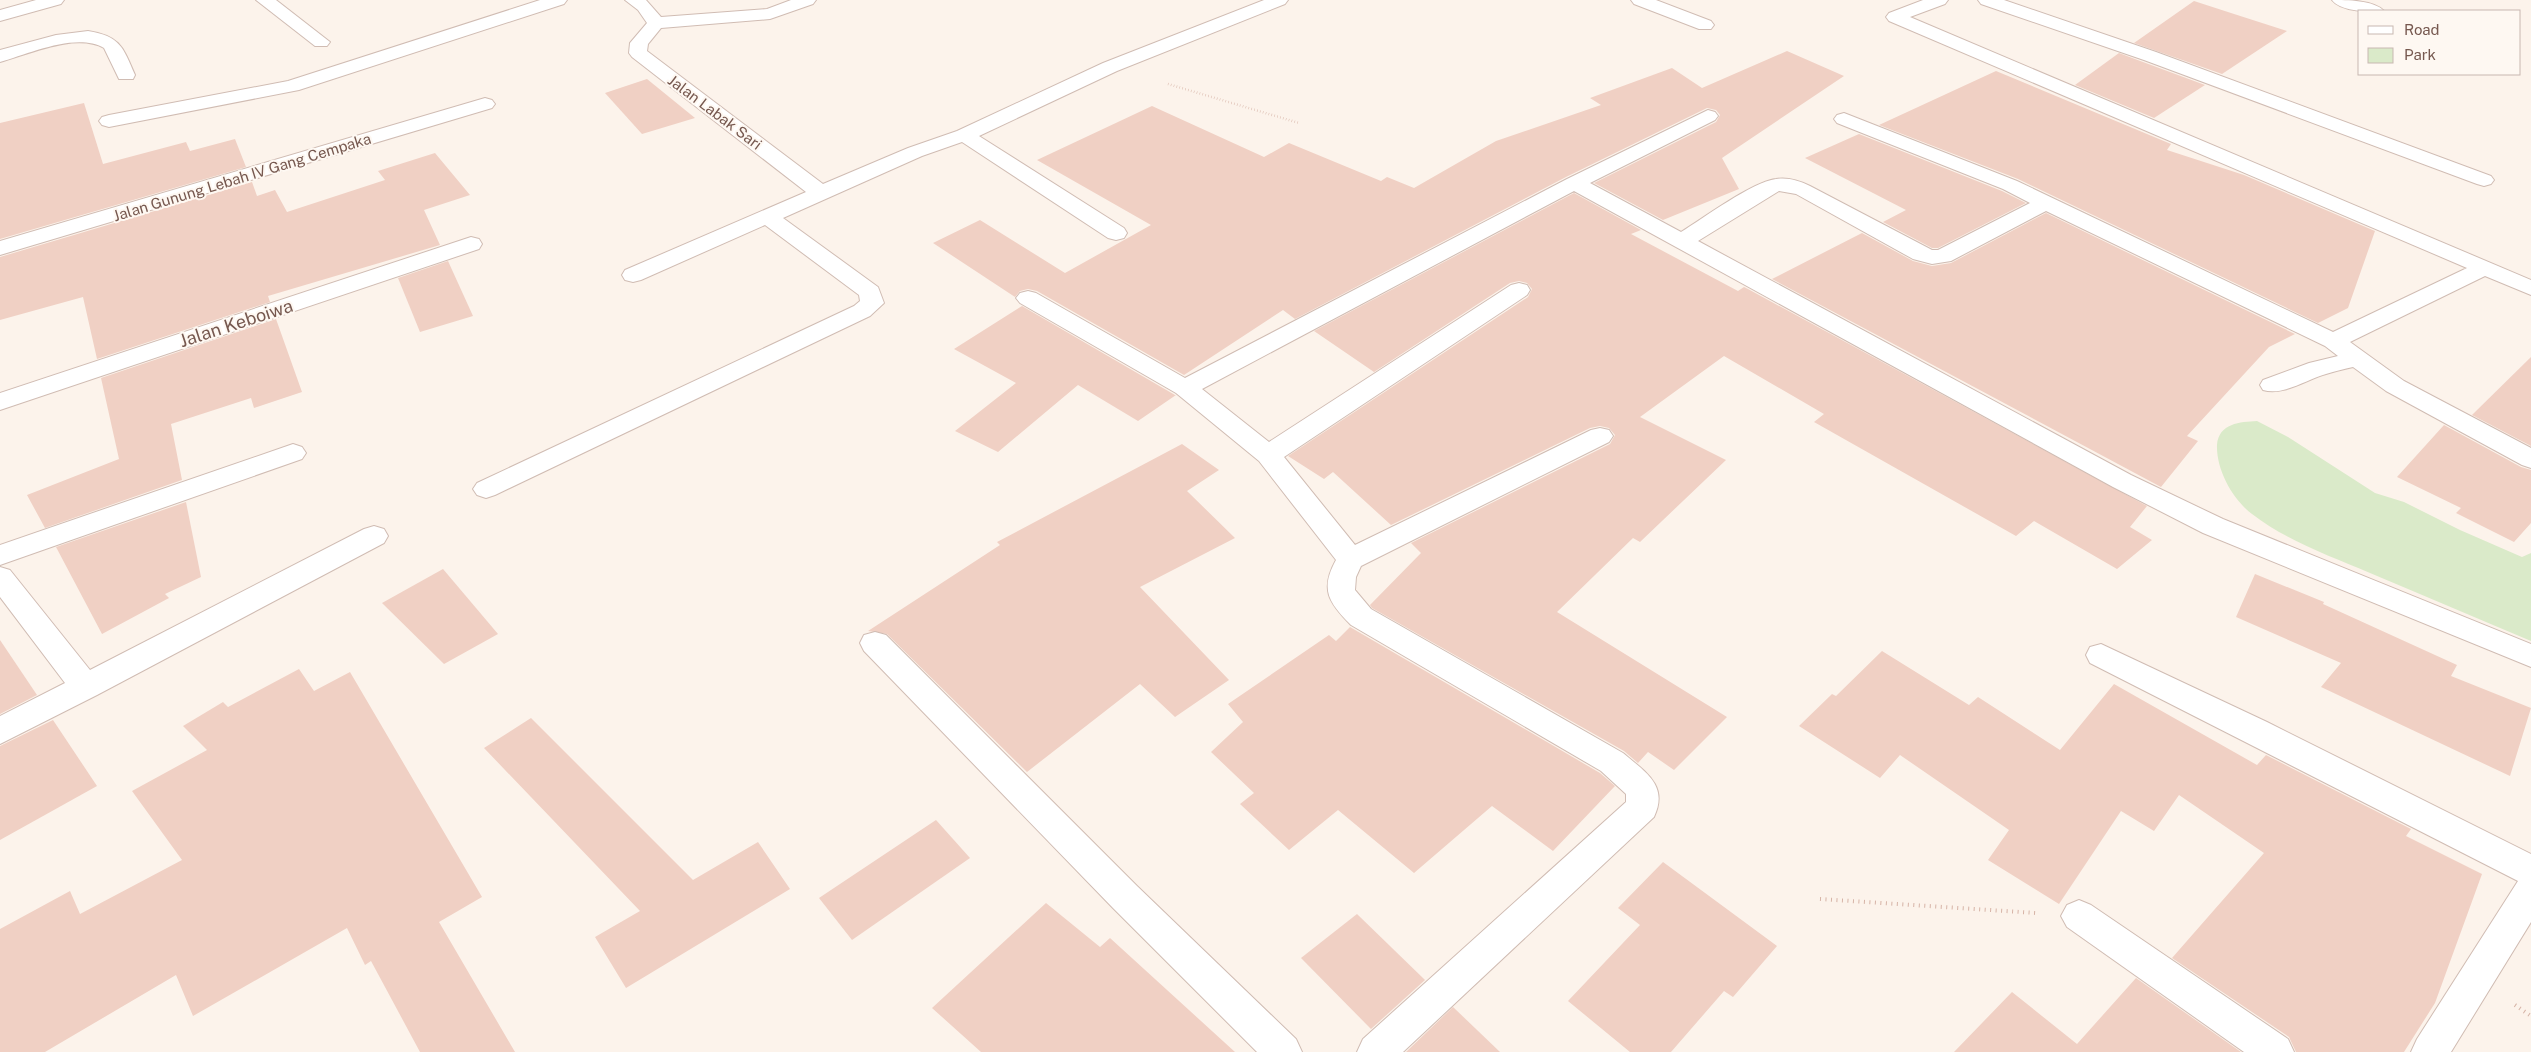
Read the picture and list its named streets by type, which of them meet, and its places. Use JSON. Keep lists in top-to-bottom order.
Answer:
{
  "streets": {
    "street": ["Jalan Labak Sari", "Jalan Gunung Lebah IV Gang Cempaka", "Jalan Keboiwa"]
  },
  "legend": ["Road", "Park"]
}
